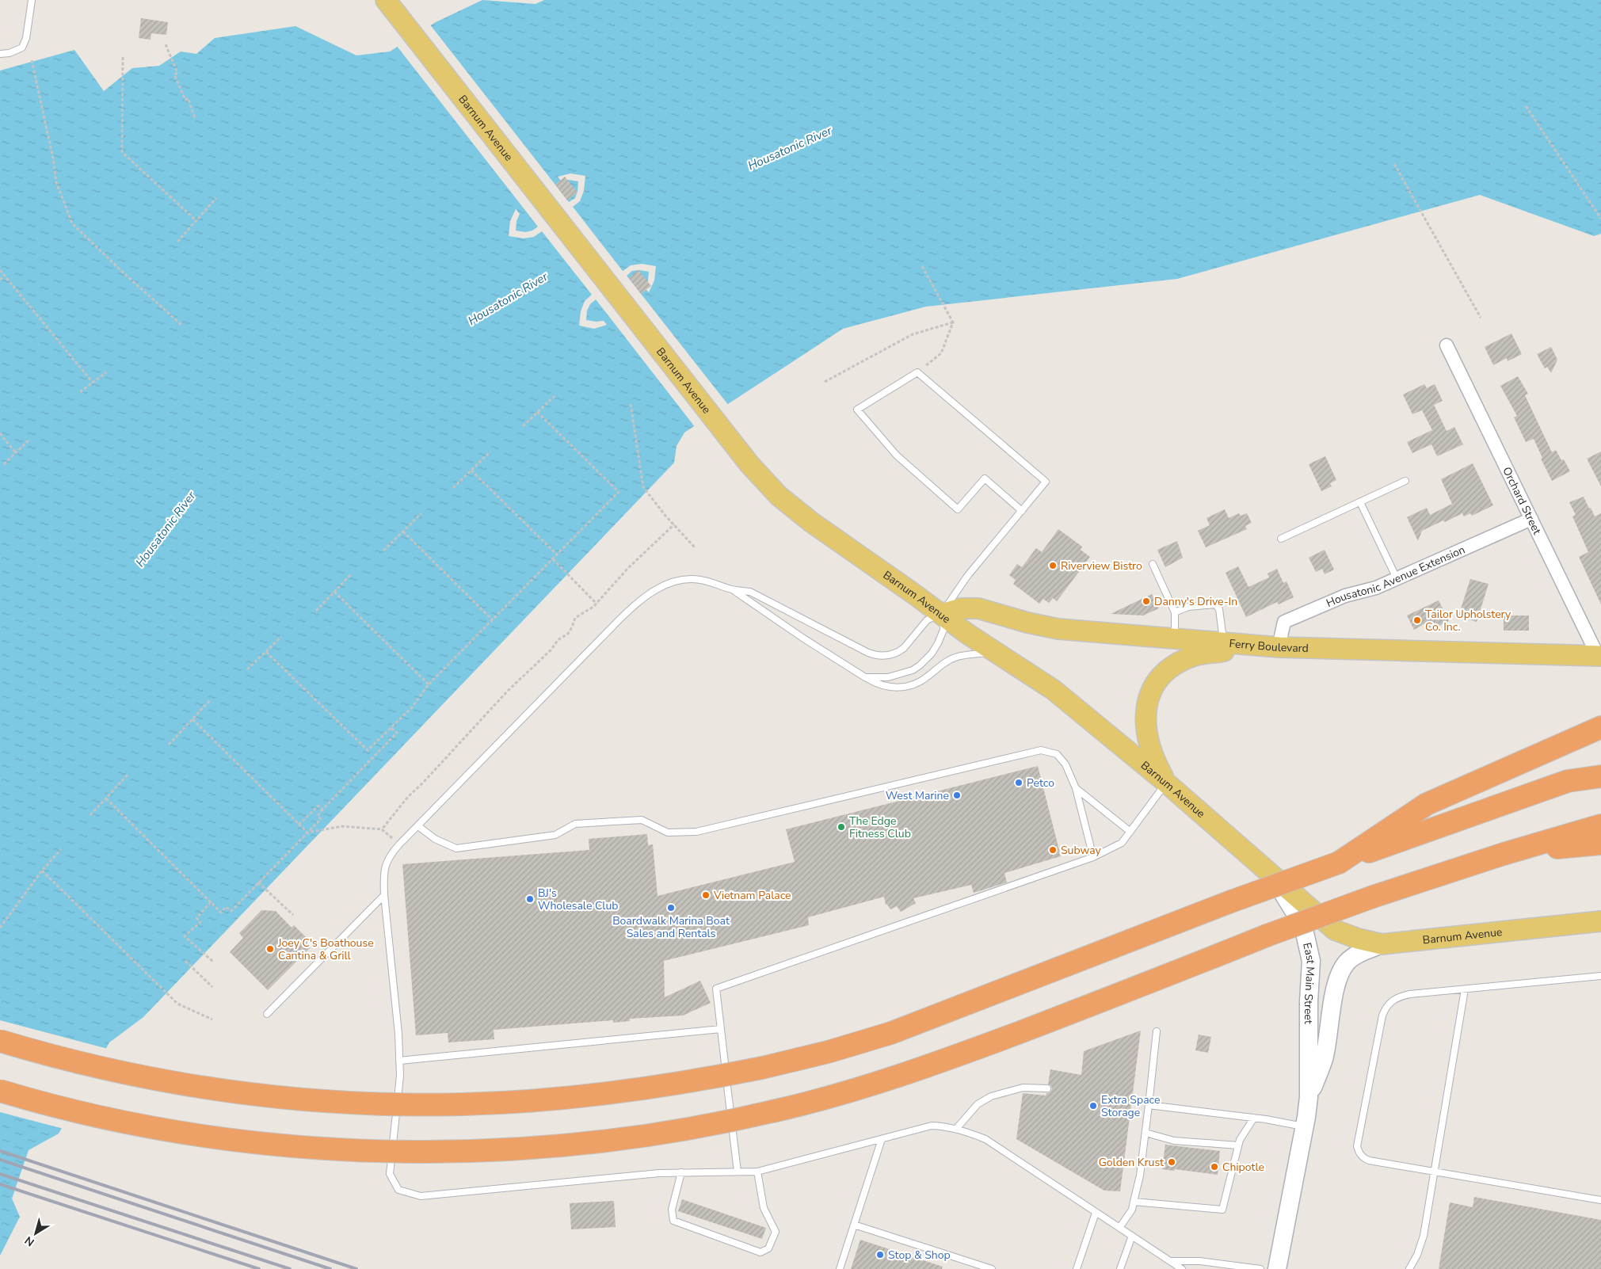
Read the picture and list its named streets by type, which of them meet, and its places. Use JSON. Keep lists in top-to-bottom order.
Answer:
{
  "streets": {
    "main road": ["Barnum Avenue", "Ferry Boulevard", "East Main Street"],
    "street": ["Orchard Street", "Housatonic Avenue Extension"]
  },
  "crossings": [
    ["Barnum Avenue", "Ferry Boulevard"],
    ["Barnum Avenue", "East Main Street"],
    ["Orchard Street", "Housatonic Avenue Extension"],
    ["Orchard Street", "Ferry Boulevard"],
    ["Housatonic Avenue Extension", "Ferry Boulevard"]
  ],
  "water": ["Housatonic River"],
  "places": [
    "Riverview Bistro",
    "Danny's Drive-In",
    "Tailor Upholstery Co. Inc.",
    "Petco",
    "West Marine",
    "The Edge Fitness Club",
    "Subway",
    "Vietnam Palace",
    "BJ's Wholesale Club",
    "Boardwalk Marina Boat Sales and Rentals",
    "Joey C's Boathouse Cantina & Grill",
    "Extra Space Storage",
    "Golden Krust",
    "Chipotle",
    "Stop & Shop"
  ],
  "north": "bottom left"
}
